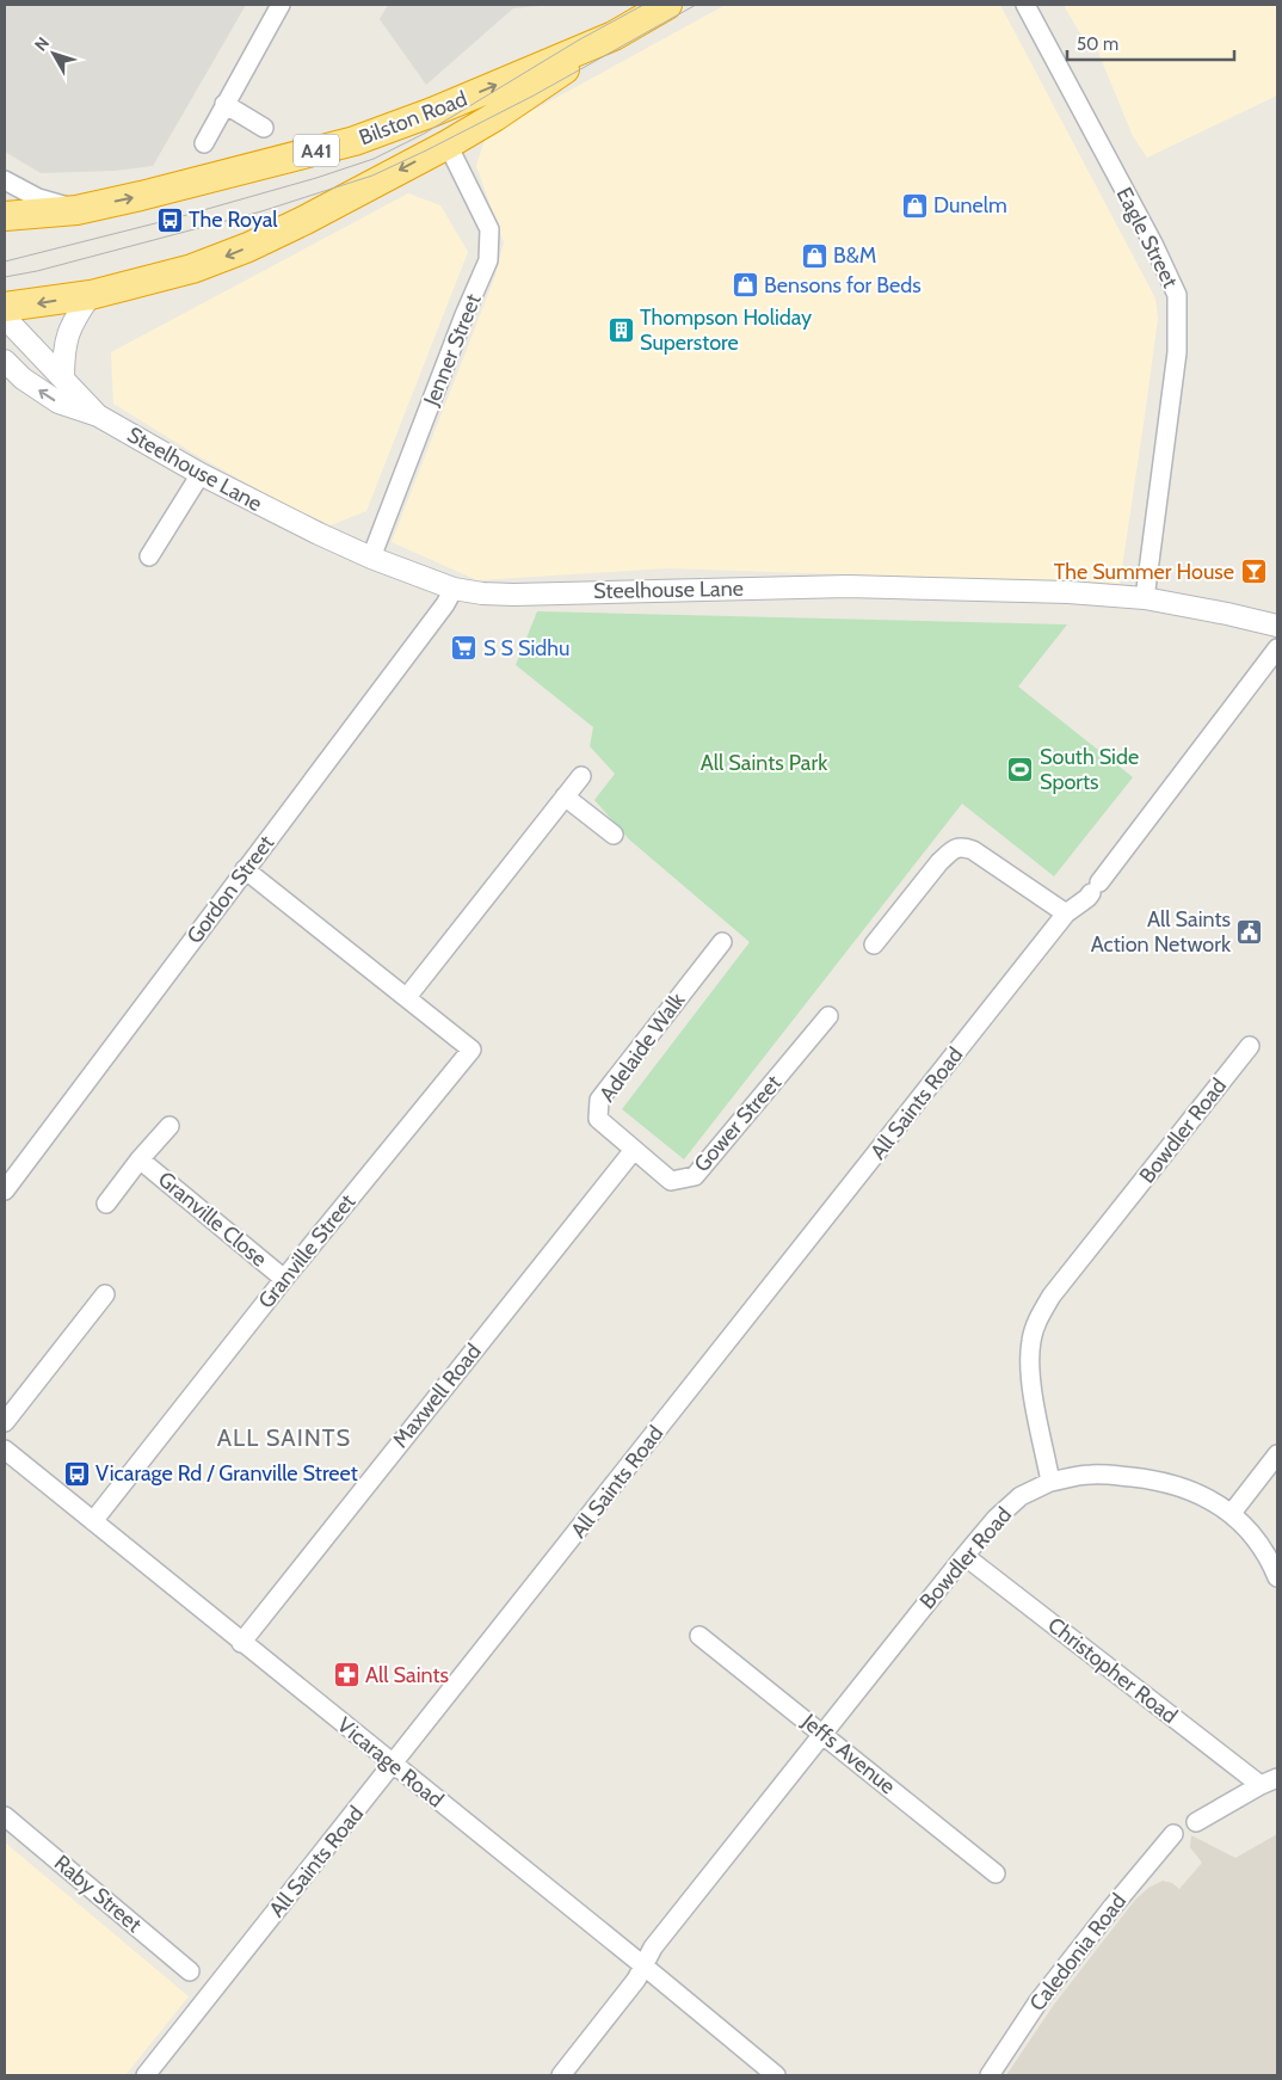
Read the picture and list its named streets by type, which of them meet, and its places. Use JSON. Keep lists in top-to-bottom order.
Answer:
{
  "streets": {
    "highway": ["Bilston Road", "A41"],
    "street": [
      "Eagle Street",
      "Jenner Street",
      "Steelhouse Lane",
      "Gordon Street",
      "Adelaide Walk",
      "All Saints Road",
      "Gower Street",
      "Bowdler Road",
      "Granville Close",
      "Granville Street",
      "Maxwell Road",
      "Christopher Road",
      "Jeffs Avenue",
      "Vicarage Road",
      "Raby Street",
      "Caledonia Road"
    ]
  },
  "crossings": [
    ["Bilston Road", "Jenner Street"],
    ["Eagle Street", "Steelhouse Lane"],
    ["Jenner Street", "Steelhouse Lane"],
    ["Steelhouse Lane", "Gordon Street"],
    ["Gordon Street", "Granville Street"],
    ["Adelaide Walk", "Gower Street"],
    ["Adelaide Walk", "Maxwell Road"],
    ["All Saints Road", "Vicarage Road"],
    ["Gower Street", "Maxwell Road"],
    ["Bowdler Road", "Christopher Road"],
    ["Bowdler Road", "Jeffs Avenue"],
    ["Bowdler Road", "Vicarage Road"],
    ["Granville Close", "Granville Street"],
    ["Granville Street", "Vicarage Road"],
    ["Maxwell Road", "Vicarage Road"]
  ],
  "districts": ["ALL SAINTS"],
  "parks": ["All Saints Park"],
  "places": {
    "shop": ["Dunelm", "B&M", "Bensons for Beds"],
    "bus stop": ["The Royal", "Vicarage Rd / Granville Street"],
    "building": ["Thompson Holiday Superstore"],
    "bar": ["The Summer House"],
    "supermarket": ["S S Sidhu"],
    "sports": ["South Side Sports"],
    "public building": ["All Saints Action Network"],
    "pharmacy": ["All Saints"]
  },
  "scale_bar": "50 m",
  "north": "top left"
}
